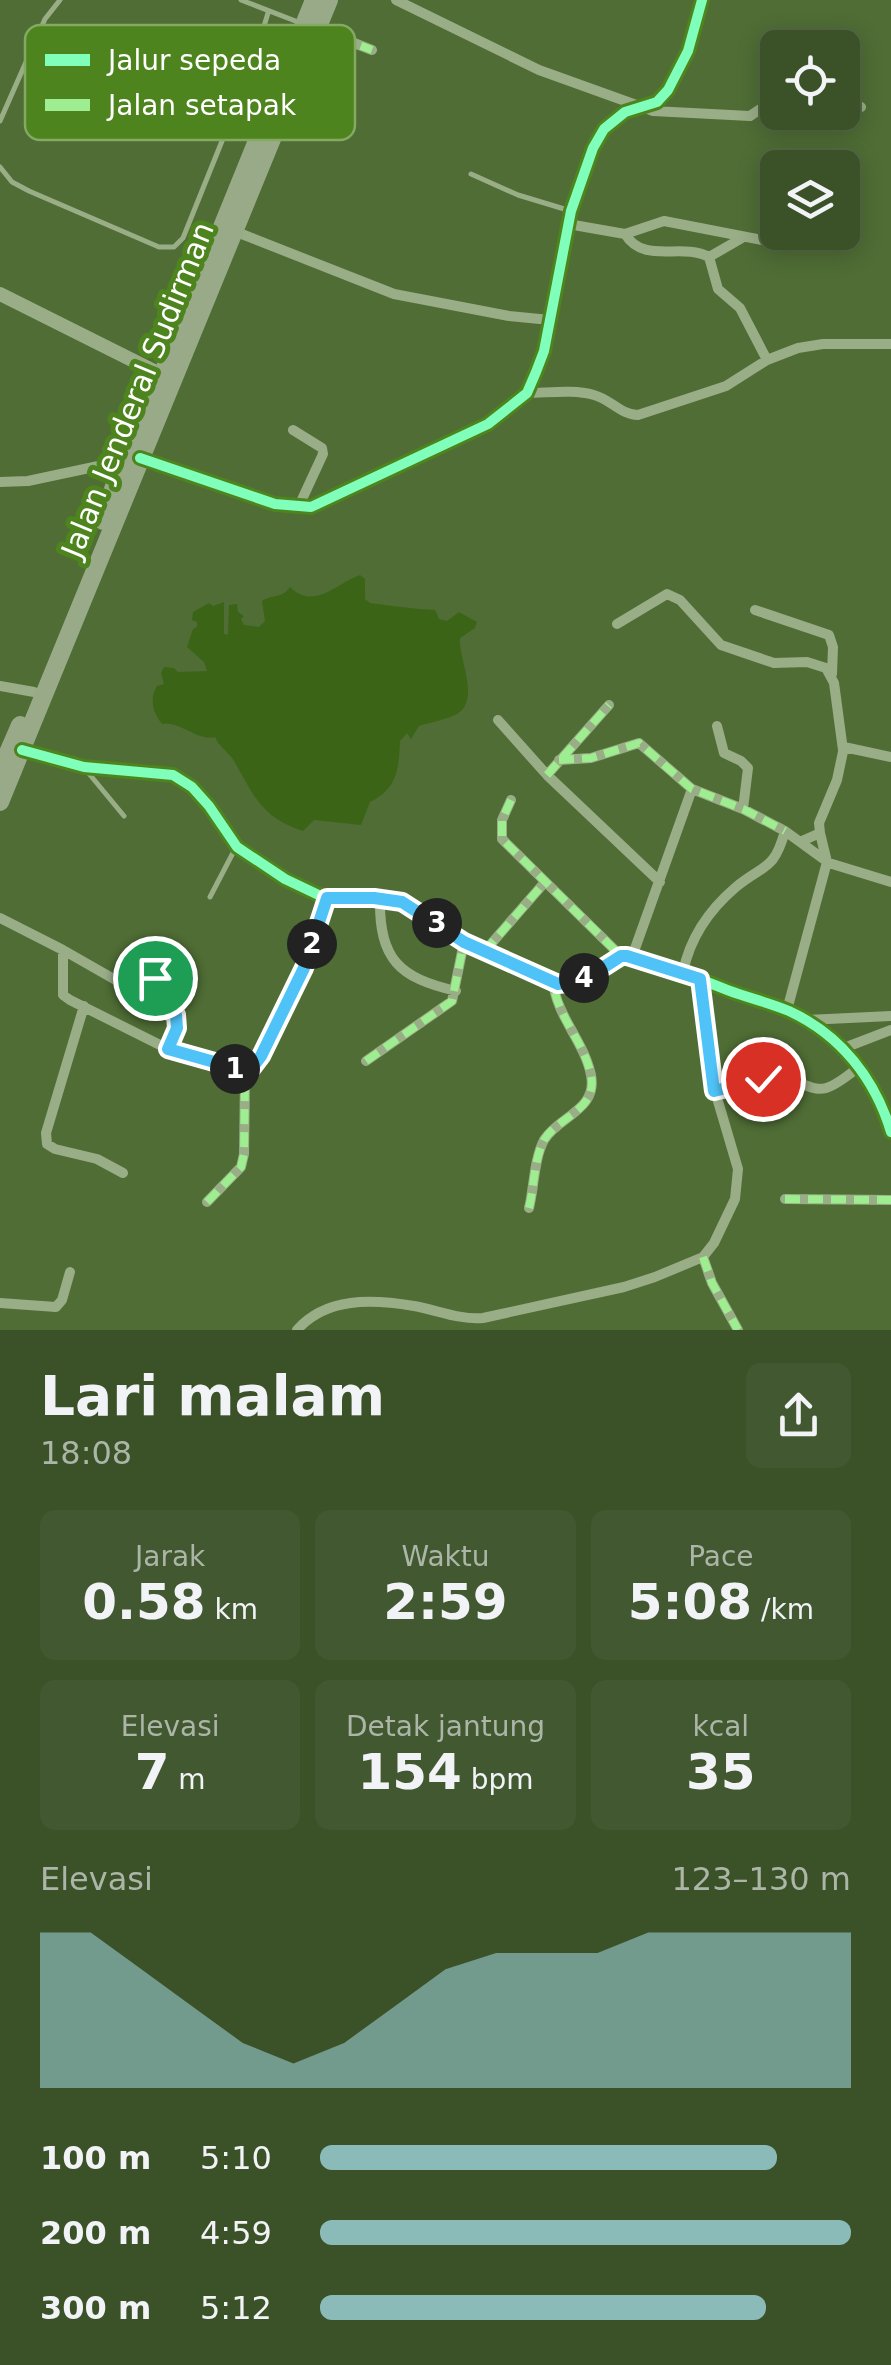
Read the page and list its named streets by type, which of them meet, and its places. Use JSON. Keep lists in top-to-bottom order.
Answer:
{
  "streets": {
    "highway": ["Jalan Jenderal Sudirman"]
  },
  "legend": ["Jalur sepeda", "Jalan setapak"],
  "page": {
    "pins": [
      "3",
      "2",
      "4",
      "1"
    ],
    "heading": ["Lari malam", "18:08"],
    "stats": [
      ["Jarak", "0.58 km"],
      ["Waktu", "2:59"],
      ["Pace", "5:08 /km"],
      ["Elevasi", "7 m"],
      ["Detak jantung", "154 bpm"],
      ["kcal", "35"]
    ],
    "chart": ["Elevasi", "123–130 m"],
    "list": [
      {
        "name": "100 m",
        "note": "5:10"
      },
      {
        "name": "200 m",
        "note": "4:59"
      },
      {
        "name": "300 m",
        "note": "5:12"
      }
    ]
  }
}
